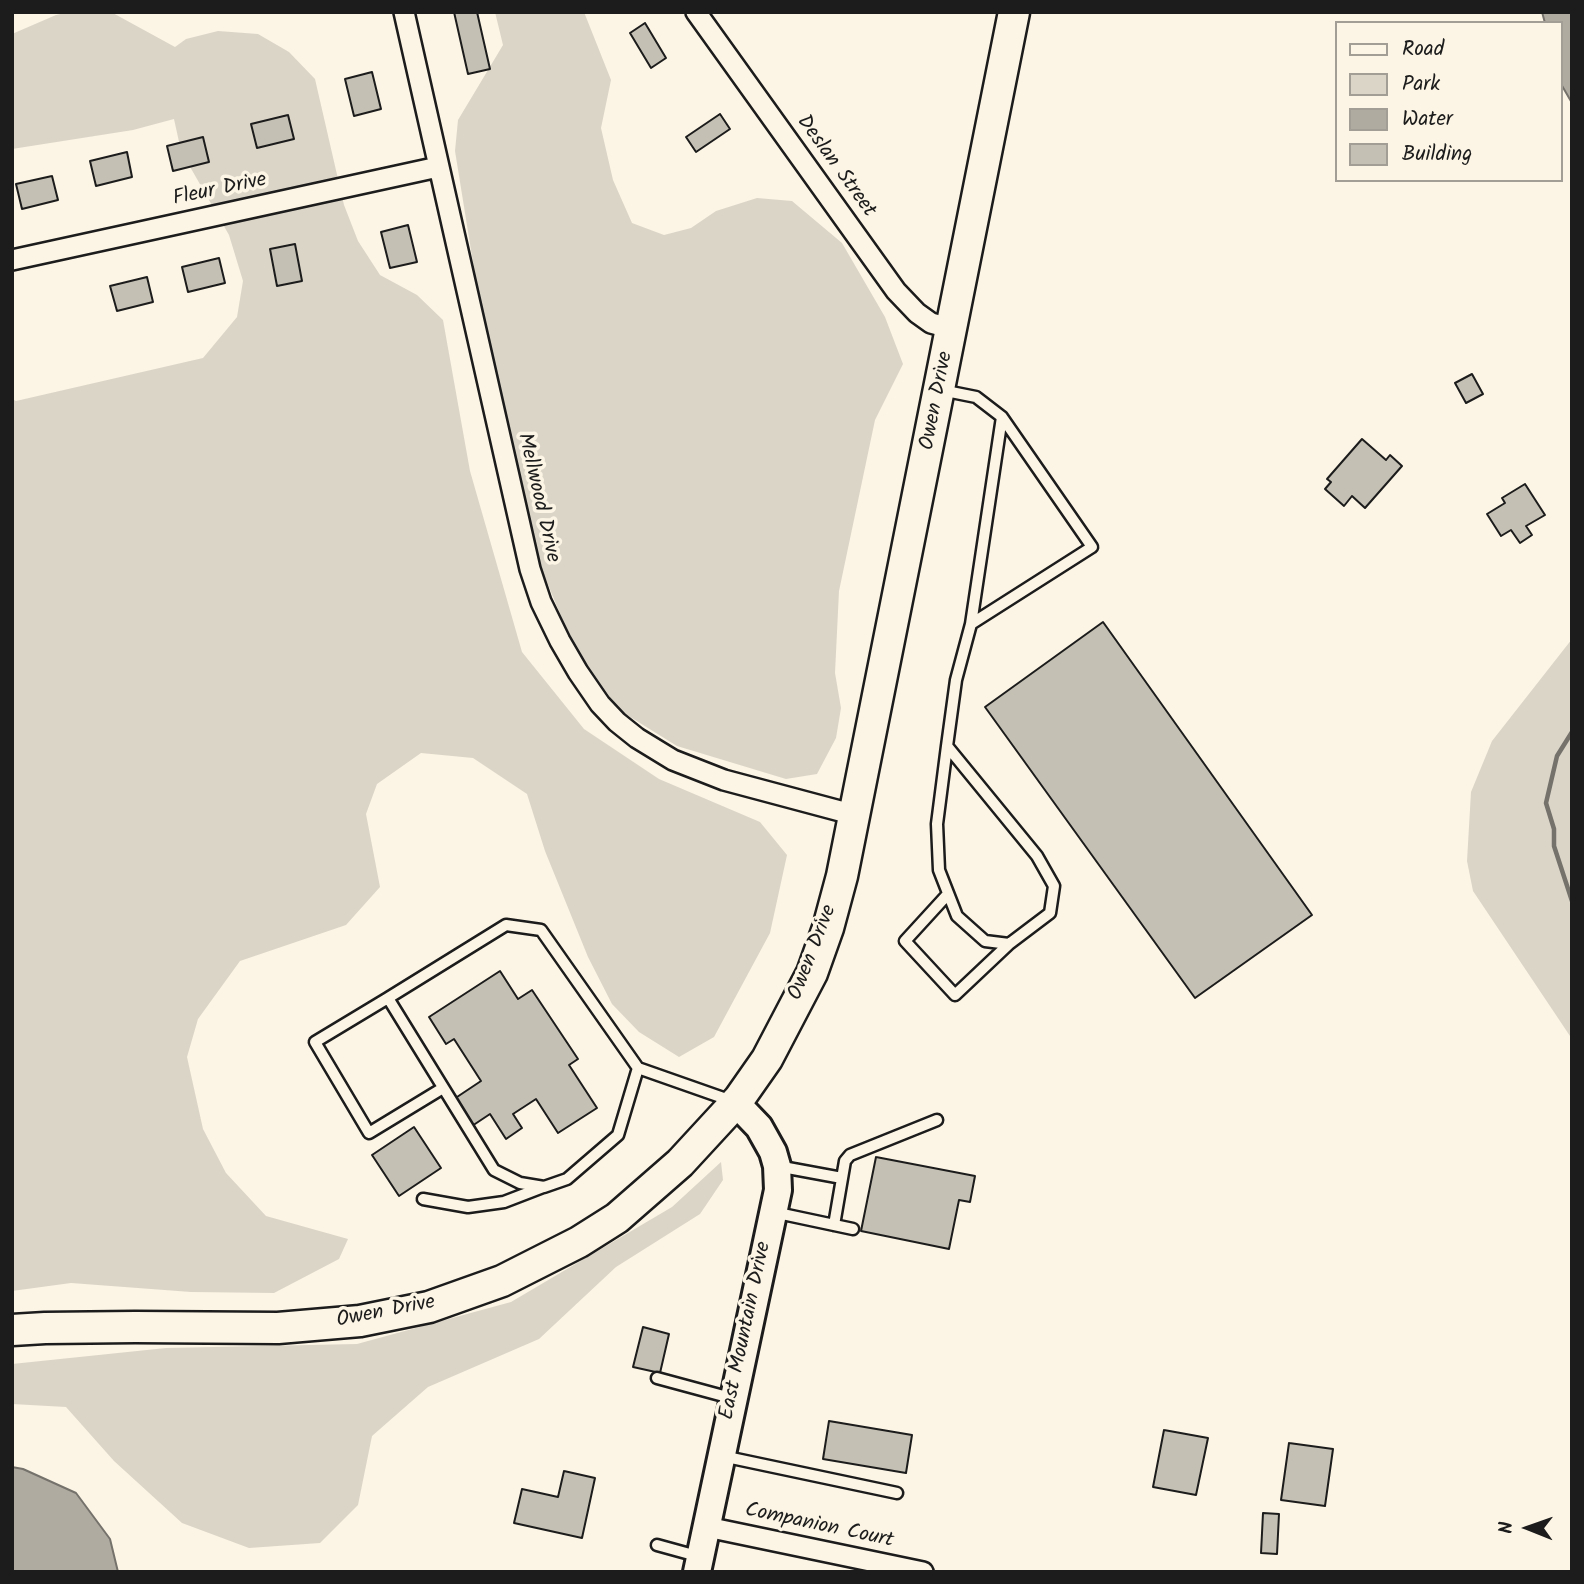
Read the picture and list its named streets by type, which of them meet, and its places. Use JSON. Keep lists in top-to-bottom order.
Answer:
{
  "streets": {
    "main road": ["Owen Drive"],
    "street": [
      "Deslan Street",
      "Fleur Drive",
      "Mellwood Drive",
      "East Mountain Drive",
      "Companion Court"
    ]
  },
  "crossings": [
    ["Deslan Street", "Owen Drive"],
    ["Fleur Drive", "Mellwood Drive"],
    ["Owen Drive", "Mellwood Drive"],
    ["Owen Drive", "East Mountain Drive"],
    ["East Mountain Drive", "Companion Court"]
  ],
  "legend": [
    "Road",
    "Park",
    "Water",
    "Building"
  ],
  "north": "left"
}
